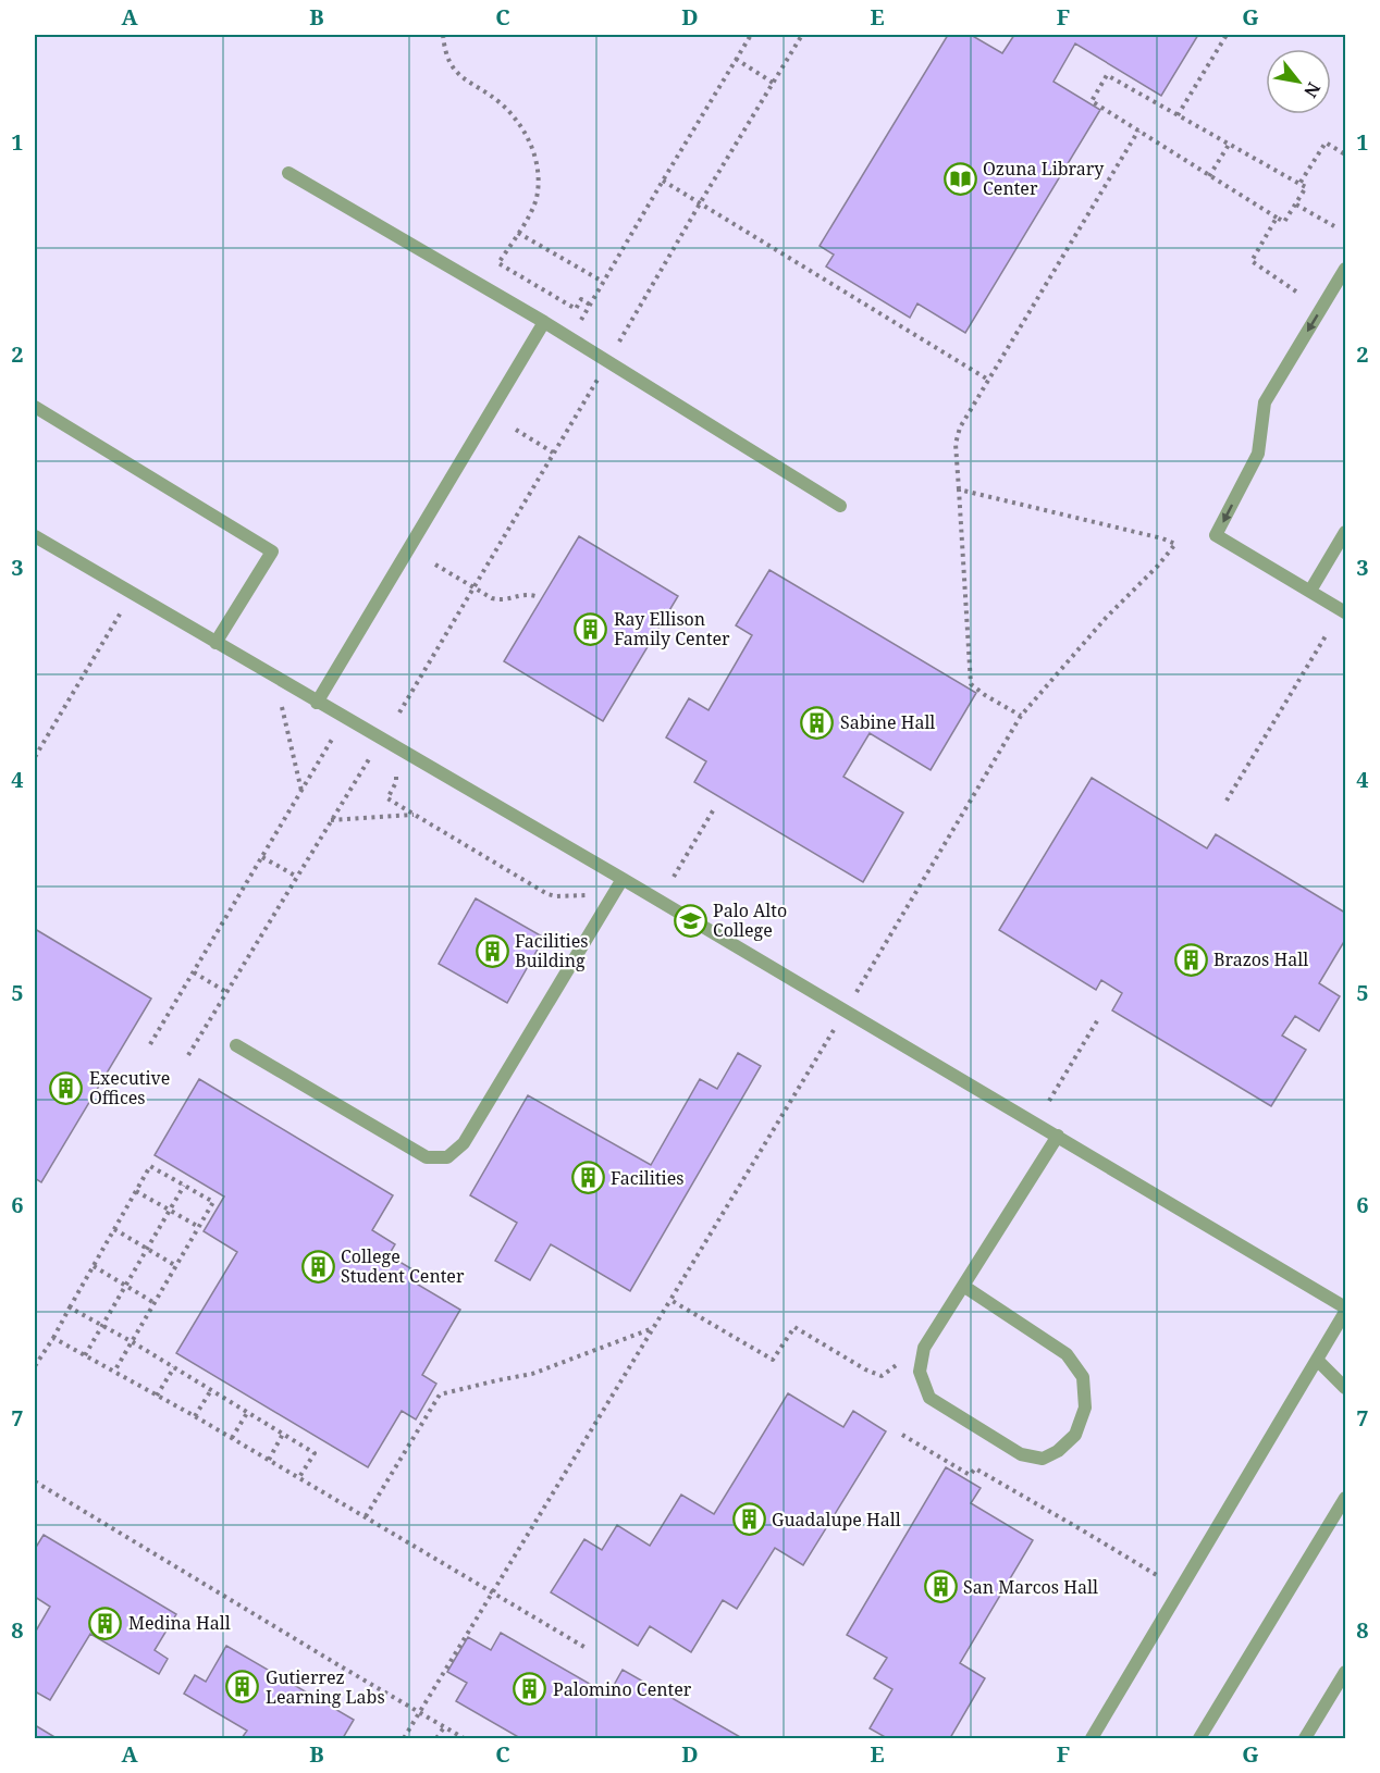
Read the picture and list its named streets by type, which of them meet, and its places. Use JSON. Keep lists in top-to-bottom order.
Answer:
{
  "places": {
    "library": ["Ozuna Library Center"],
    "building": [
      "Ray Ellison Family Center",
      "Sabine Hall",
      "Facilities Building",
      "Brazos Hall",
      "Executive Offices",
      "Facilities",
      "College Student Center",
      "Guadalupe Hall",
      "San Marcos Hall",
      "Medina Hall",
      "Gutierrez Learning Labs",
      "Palomino Center"
    ],
    "school or university": ["Palo Alto College"]
  },
  "north": "bottom right",
  "grid": {
    "columns": [
      "A",
      "B",
      "C",
      "D",
      "E",
      "F",
      "G"
    ],
    "rows": [
      "1",
      "2",
      "3",
      "4",
      "5",
      "6",
      "7",
      "8"
    ]
  }
}
